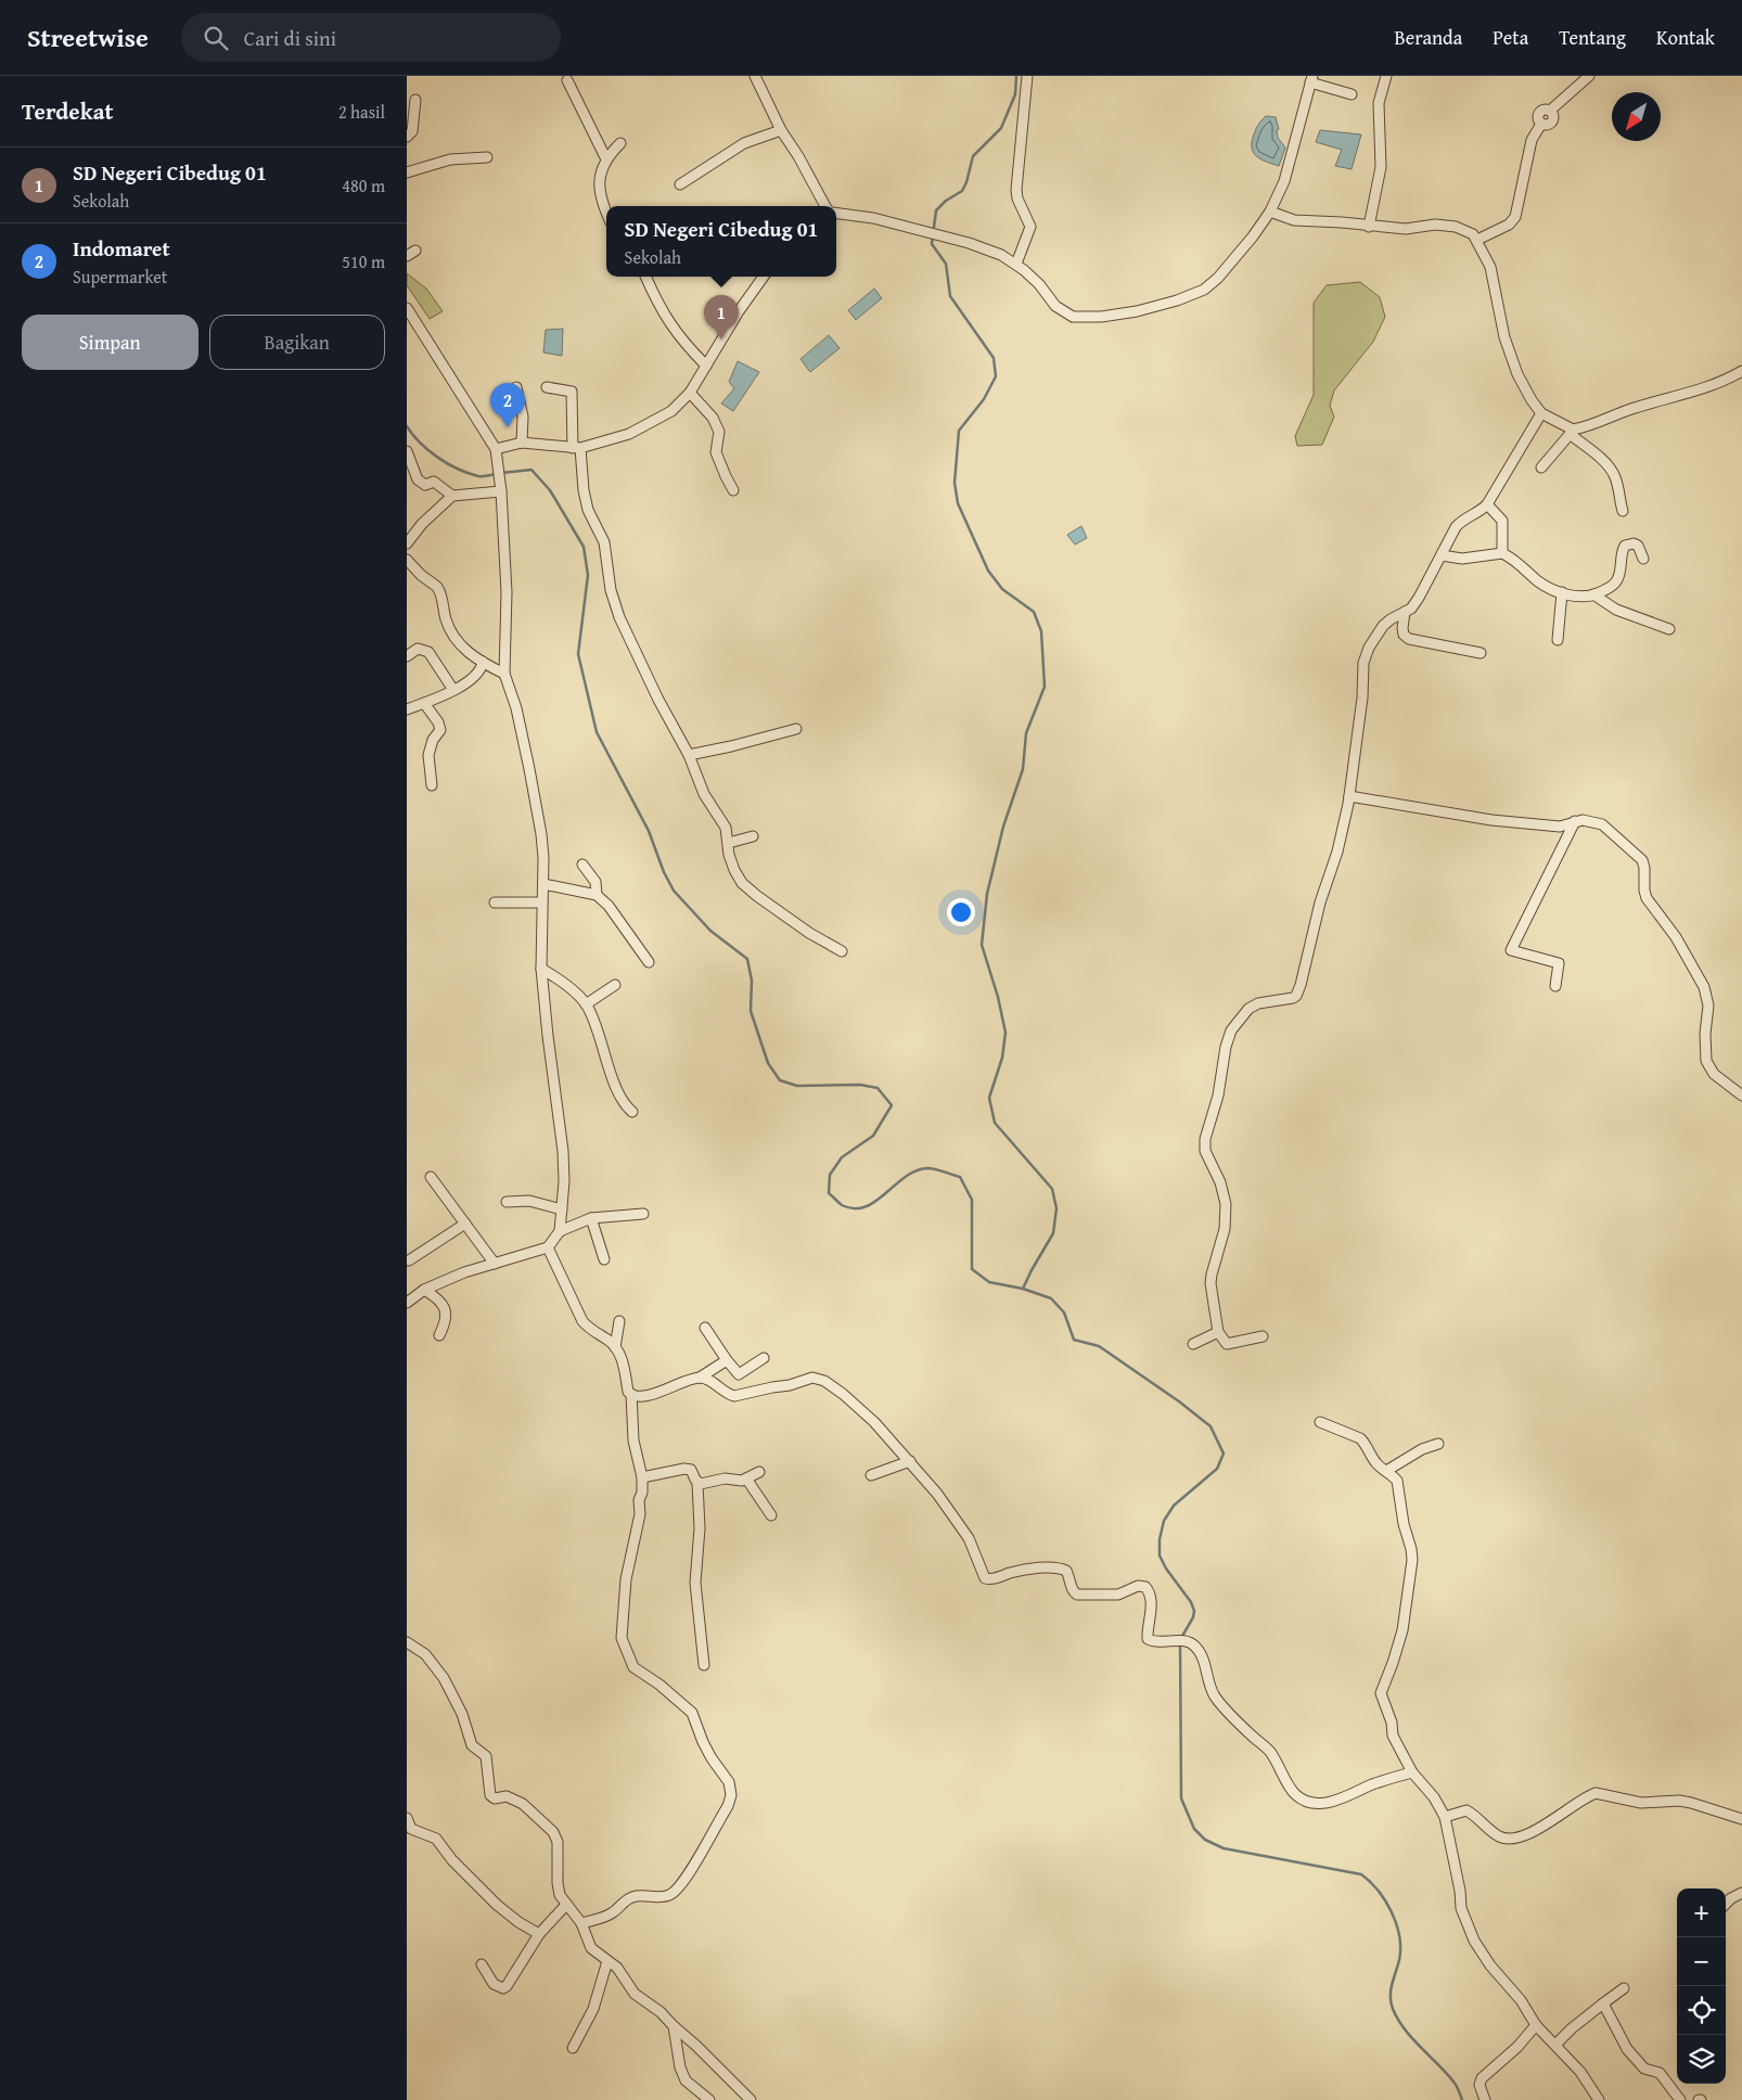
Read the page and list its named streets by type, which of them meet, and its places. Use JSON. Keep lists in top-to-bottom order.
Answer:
{
  "north": "bottom left",
  "page": {
    "header": "Streetwise",
    "search": "Cari di sini",
    "nav": [
      "Beranda",
      "Peta",
      "Tentang",
      "Kontak"
    ],
    "heading": ["Terdekat", "2 hasil"],
    "list": [
      {
        "mark": "1",
        "name": "SD Negeri Cibedug 01",
        "note": "Sekolah",
        "value": "480 m"
      },
      {
        "mark": "2",
        "name": "Indomaret",
        "note": "Supermarket",
        "value": "510 m"
      }
    ],
    "popup": ["SD Negeri Cibedug 01", "Sekolah"],
    "pins": ["1", "2"],
    "buttons": ["Simpan", "Bagikan"],
    "map_buttons": ["+", "−"]
  }
}
